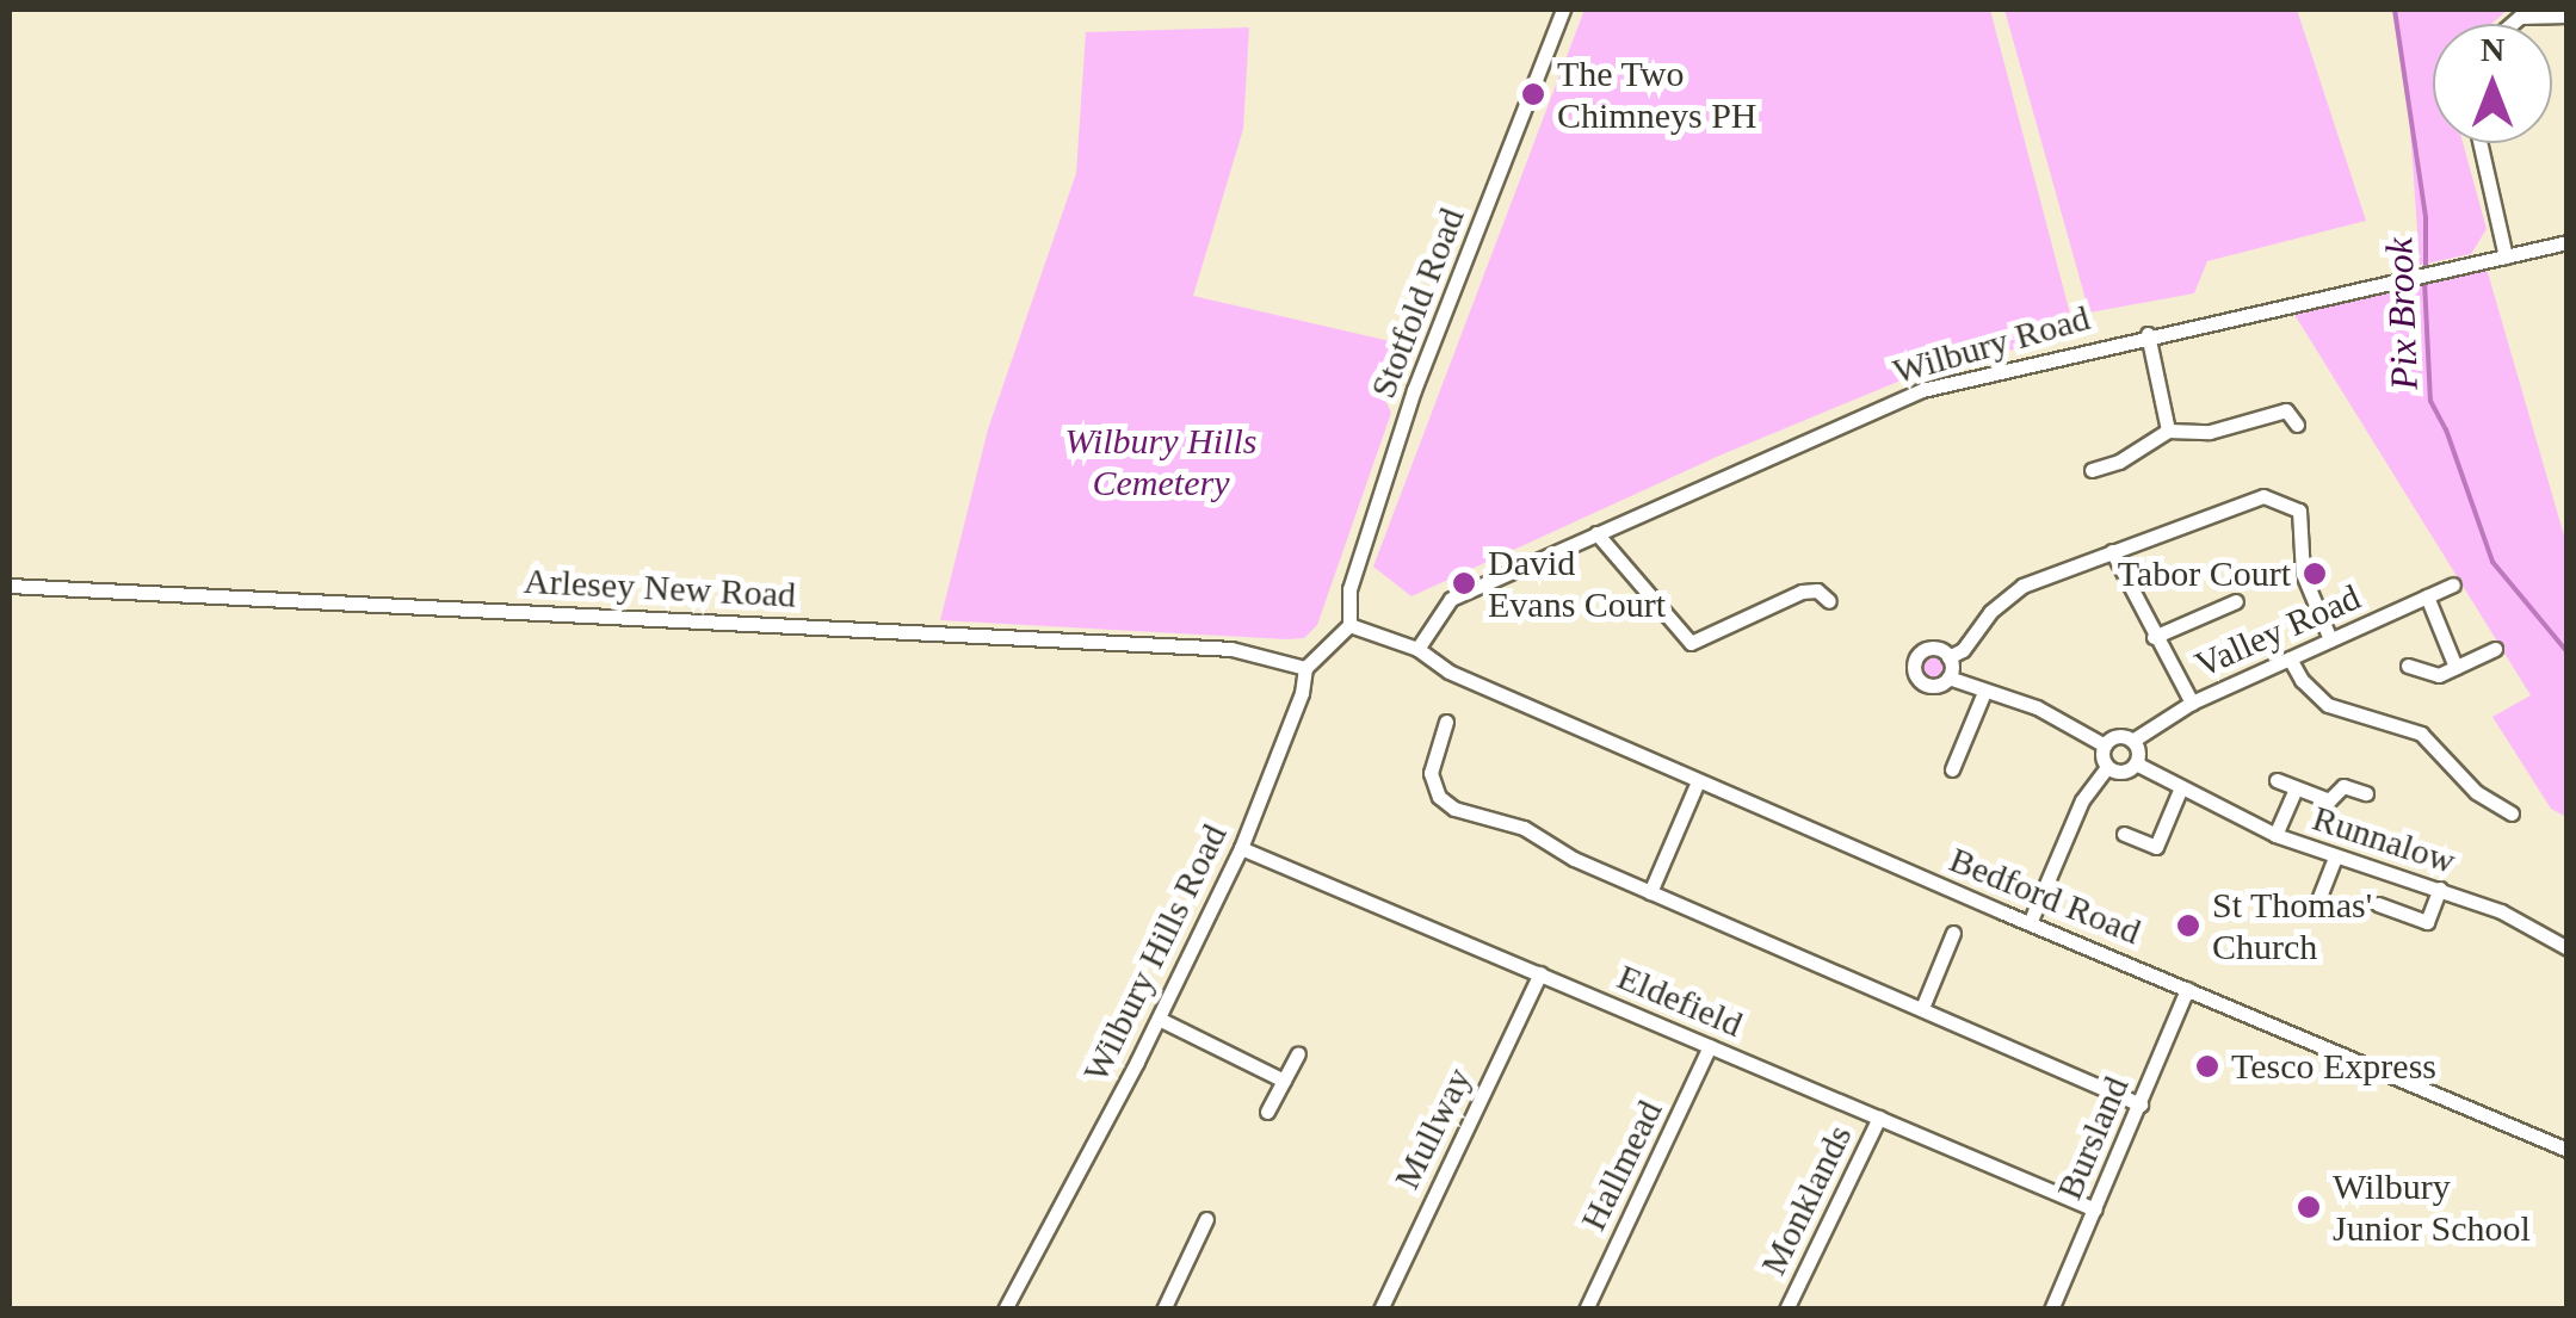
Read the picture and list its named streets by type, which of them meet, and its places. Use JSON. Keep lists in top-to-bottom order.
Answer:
{
  "streets": {
    "street": [
      "Stotfold Road",
      "Wilbury Road",
      "Arlesey New Road",
      "Valley Road",
      "Runnalow",
      "Bedford Road",
      "Wilbury Hills Road",
      "Eldefield",
      "Mullway",
      "Bursland",
      "Hallmead",
      "Monklands"
    ]
  },
  "crossings": [
    ["Stotfold Road", "Bedford Road"],
    ["Stotfold Road", "Wilbury Hills Road"],
    ["Wilbury Road", "Bedford Road"],
    ["Arlesey New Road", "Wilbury Hills Road"],
    ["Valley Road", "Runnalow"],
    ["Bedford Road", "Wilbury Hills Road"],
    ["Bedford Road", "Bursland"],
    ["Wilbury Hills Road", "Eldefield"],
    ["Eldefield", "Mullway"],
    ["Eldefield", "Bursland"],
    ["Eldefield", "Hallmead"],
    ["Eldefield", "Monklands"]
  ],
  "water": ["Pix Brook"],
  "parks": ["Wilbury Hills Cemetery"],
  "places": [
    "The Two Chimneys PH",
    "Tabor Court",
    "David Evans Court",
    "St Thomas' Church",
    "Tesco Express",
    "Wilbury Junior School"
  ],
  "north": "top"
}
